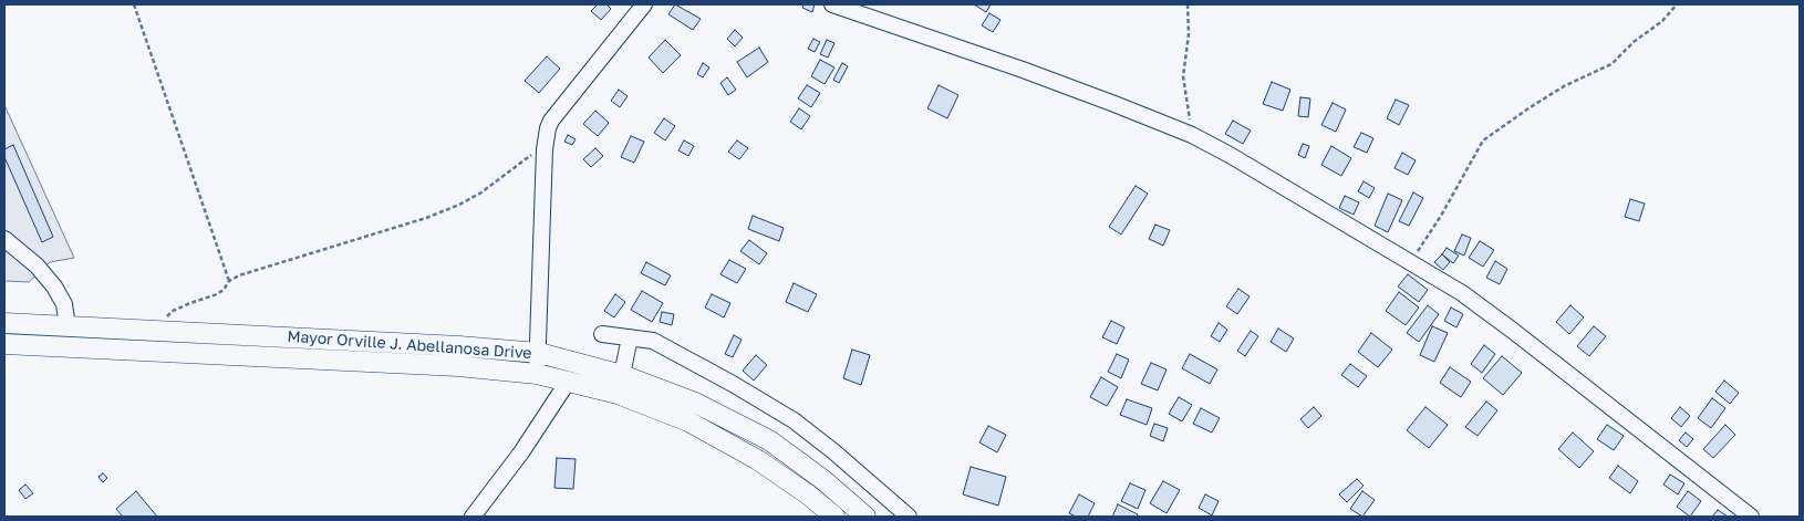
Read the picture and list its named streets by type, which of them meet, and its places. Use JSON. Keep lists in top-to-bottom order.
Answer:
{
  "streets": {
    "main road": ["Mayor Orville J. Abellanosa Drive"]
  }
}
